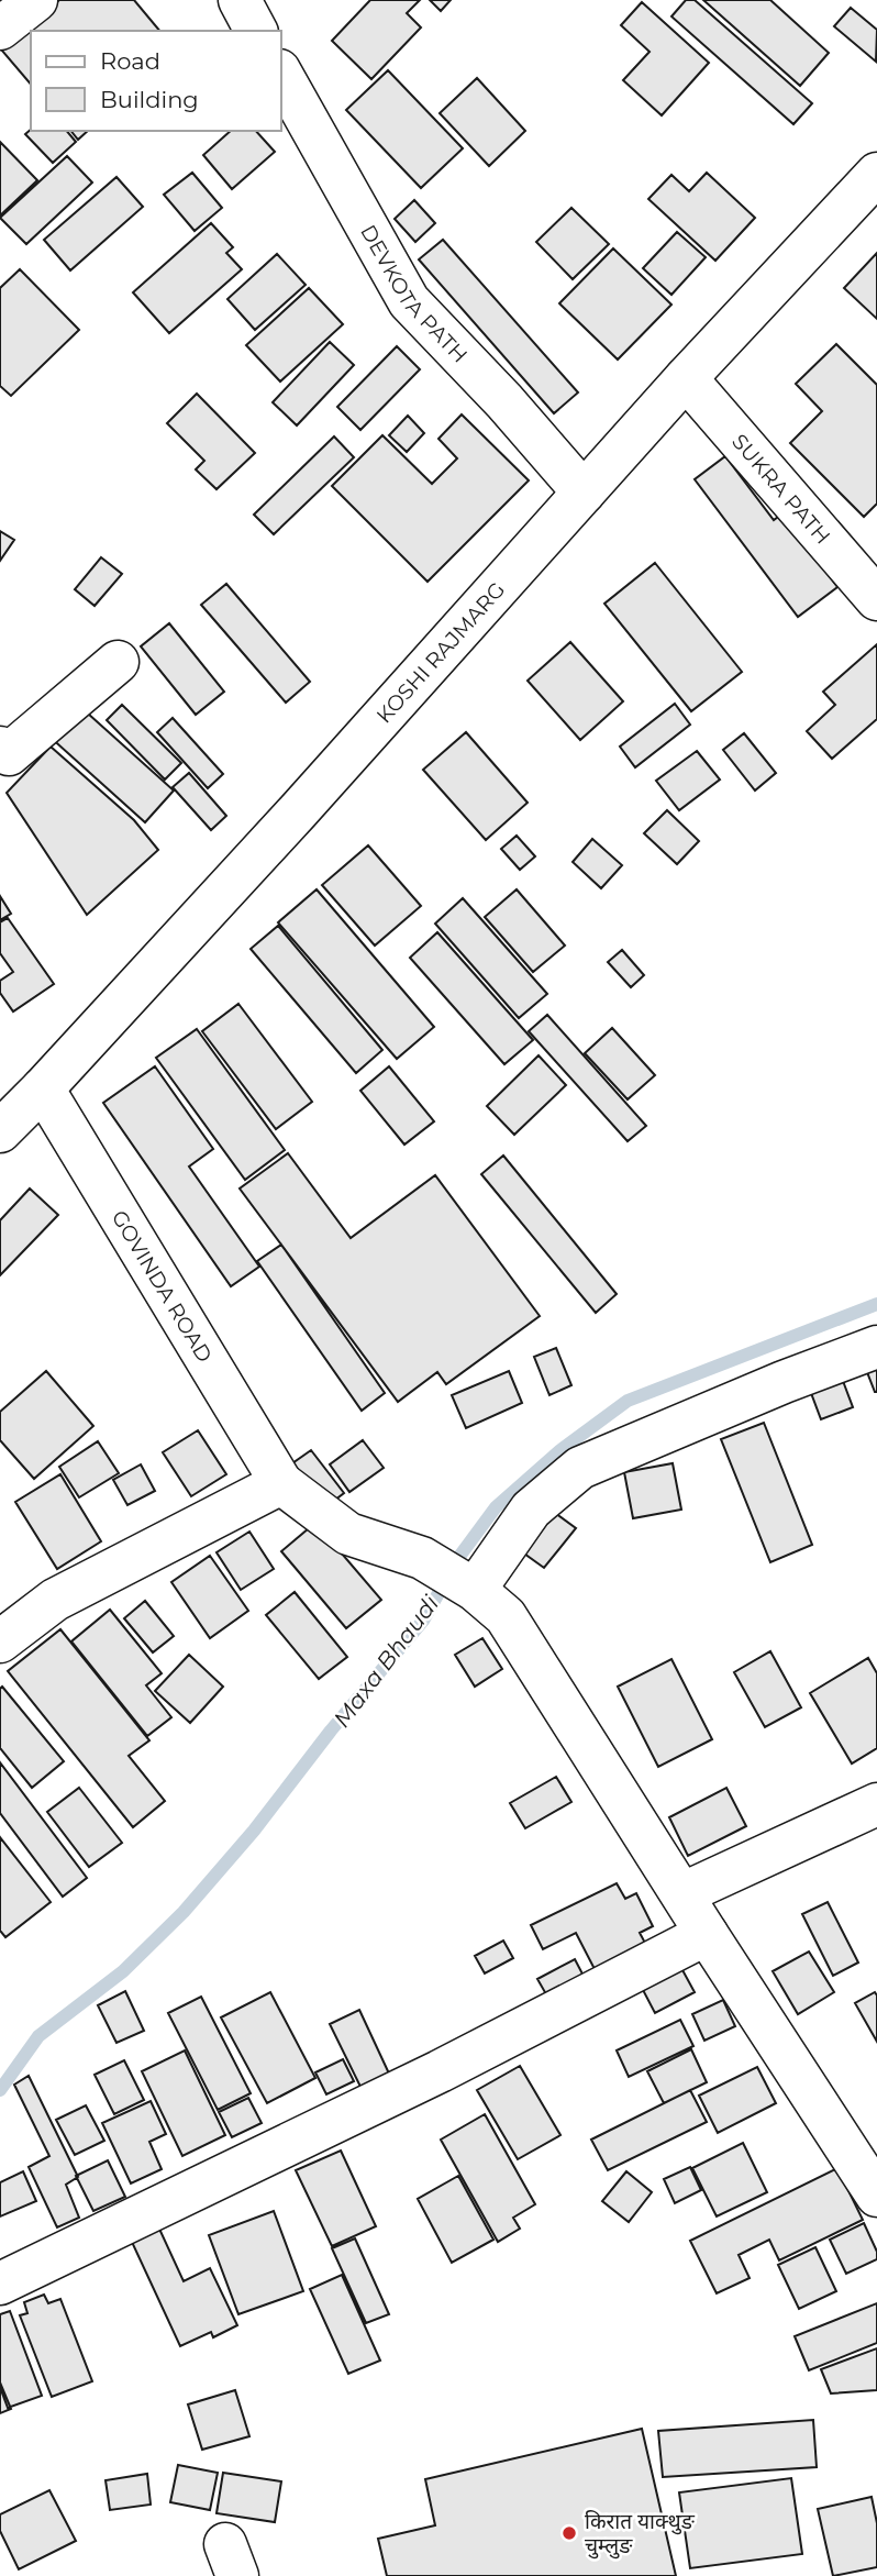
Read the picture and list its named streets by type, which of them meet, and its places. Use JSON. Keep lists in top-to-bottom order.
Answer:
{
  "streets": {
    "street": [
      "DEVKOTA PATH",
      "SUKRA PATH",
      "KOSHI RAJMARG",
      "GOVINDA ROAD"
    ]
  },
  "crossings": [
    ["DEVKOTA PATH", "KOSHI RAJMARG"],
    ["SUKRA PATH", "KOSHI RAJMARG"],
    ["KOSHI RAJMARG", "GOVINDA ROAD"]
  ],
  "water": ["Maxa Bhaudi"],
  "places": ["किरात याक्थुङ चुम्लुङ"],
  "legend": ["Road", "Building"]
}
